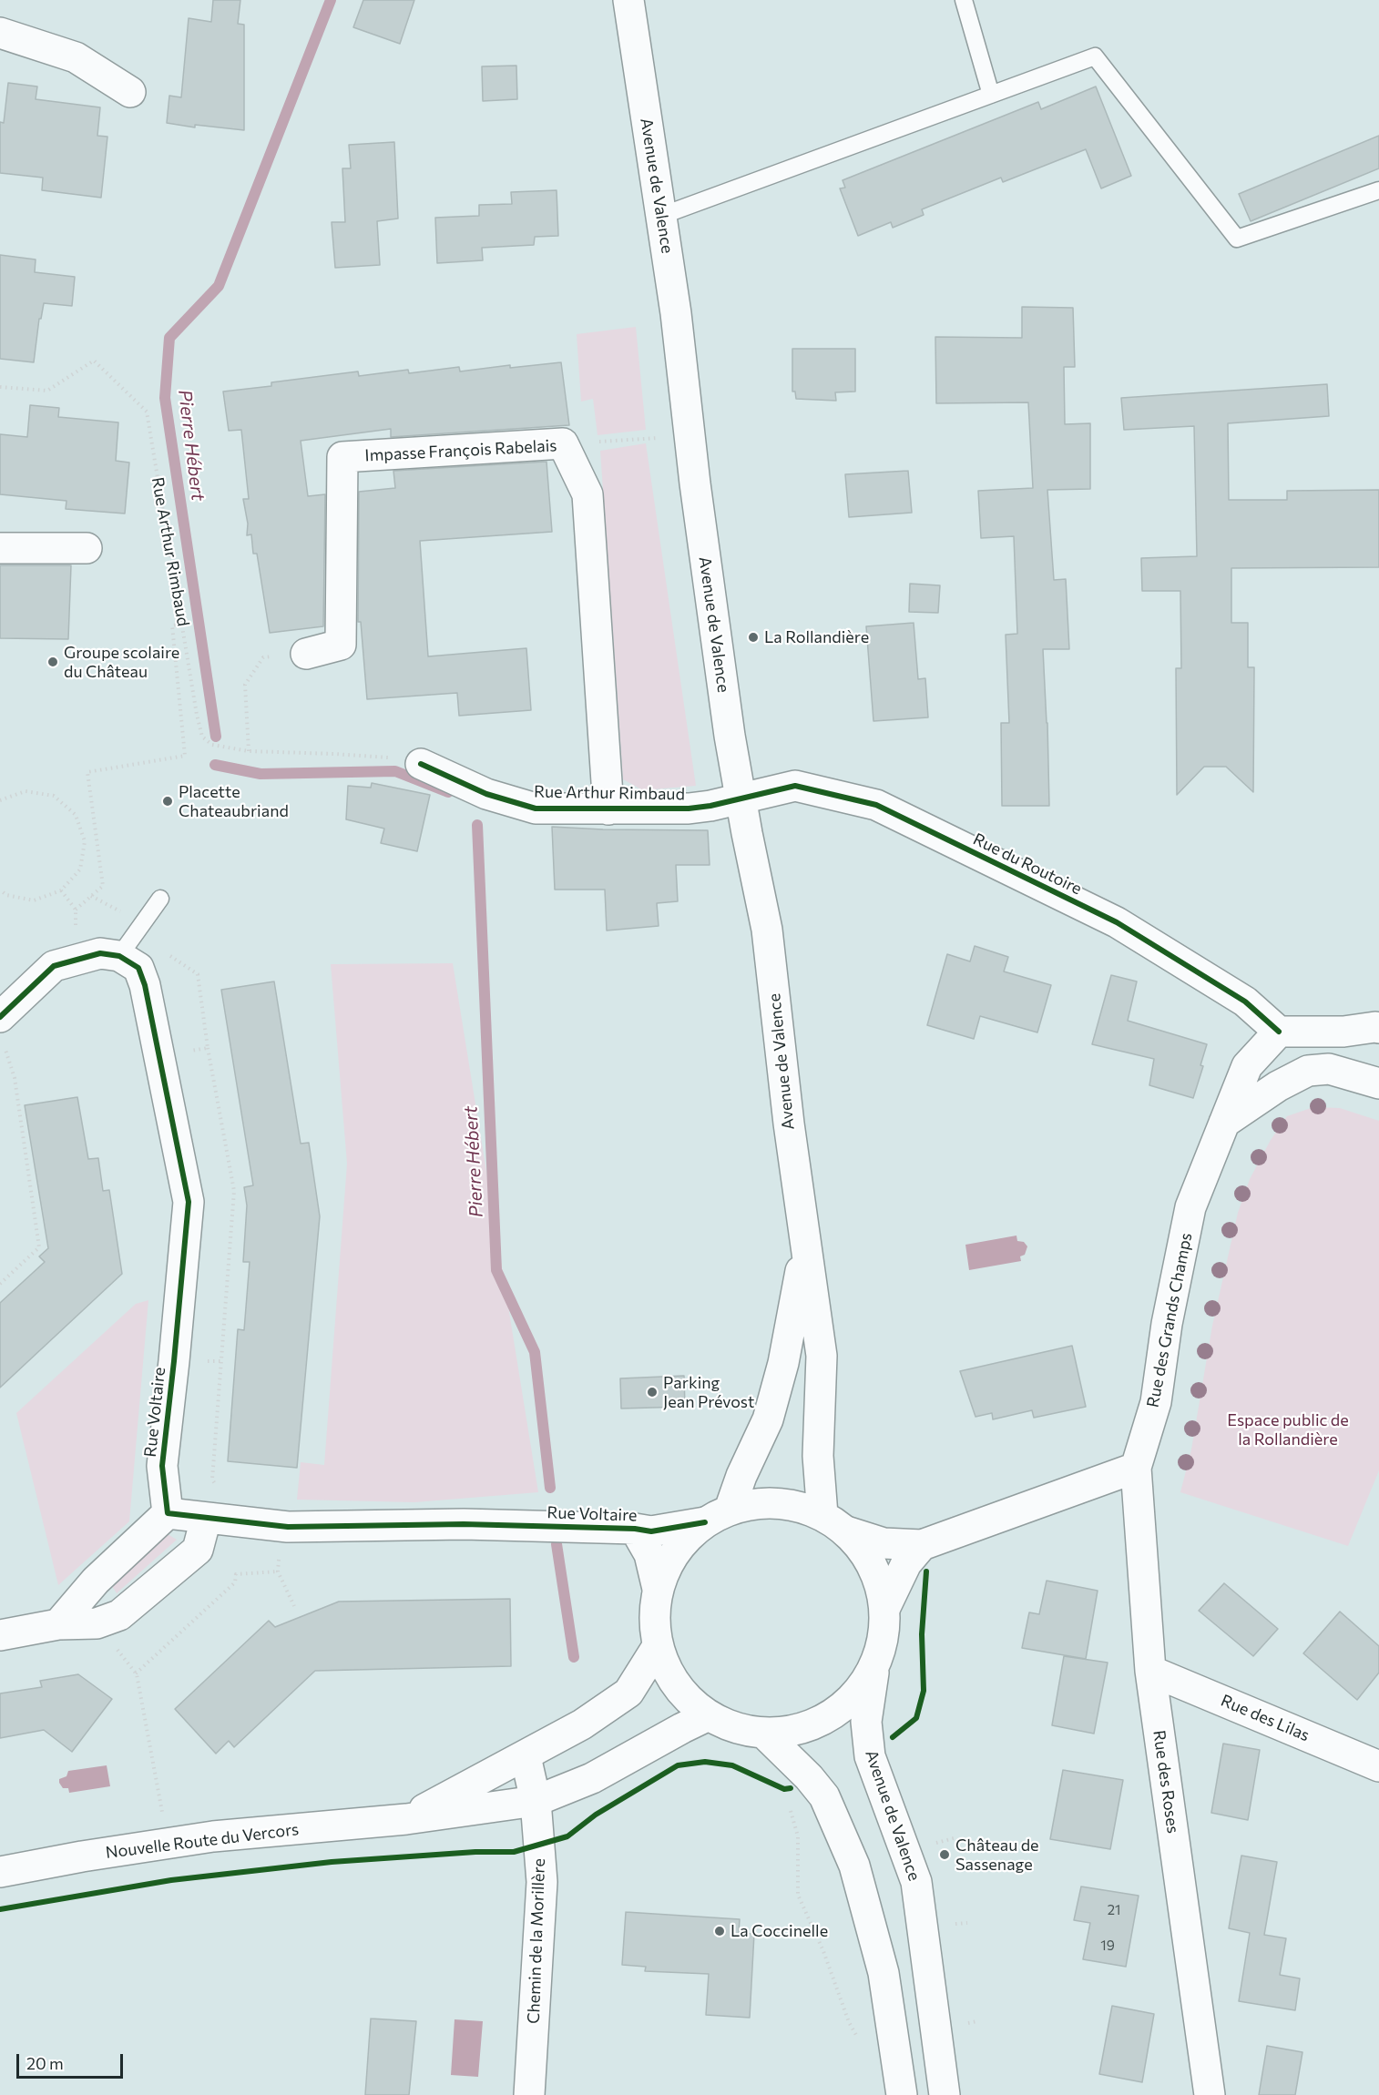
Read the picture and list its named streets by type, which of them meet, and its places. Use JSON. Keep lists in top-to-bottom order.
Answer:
{
  "streets": {
    "street": [
      "Avenue de Valence",
      "Impasse François Rabelais",
      "Rue Arthur Rimbaud",
      "Rue du Routoire",
      "Rue des Grands Champs",
      "Rue Voltaire",
      "Rue des Lilas",
      "Rue des Roses",
      "Nouvelle Route du Vercors",
      "Chemin de la Morillère"
    ]
  },
  "crossings": [
    ["Avenue de Valence", "Rue Arthur Rimbaud"],
    ["Avenue de Valence", "Rue du Routoire"],
    ["Avenue de Valence", "Rue Voltaire"],
    ["Impasse François Rabelais", "Rue Arthur Rimbaud"],
    ["Rue Arthur Rimbaud", "Rue du Routoire"],
    ["Rue des Grands Champs", "Rue des Roses"],
    ["Rue des Lilas", "Rue des Roses"],
    ["Nouvelle Route du Vercors", "Chemin de la Morillère"]
  ],
  "water": ["Pierre Hébert"],
  "parks": ["Espace public de la Rollandière"],
  "places": [
    "La Rollandière",
    "Groupe scolaire du Château",
    "Placette Chateaubriand",
    "Parking Jean Prévost",
    "Château de Sassenage",
    "La Coccinelle"
  ],
  "house_numbers": ["21", "19"],
  "scale_bar": "20 m"
}
